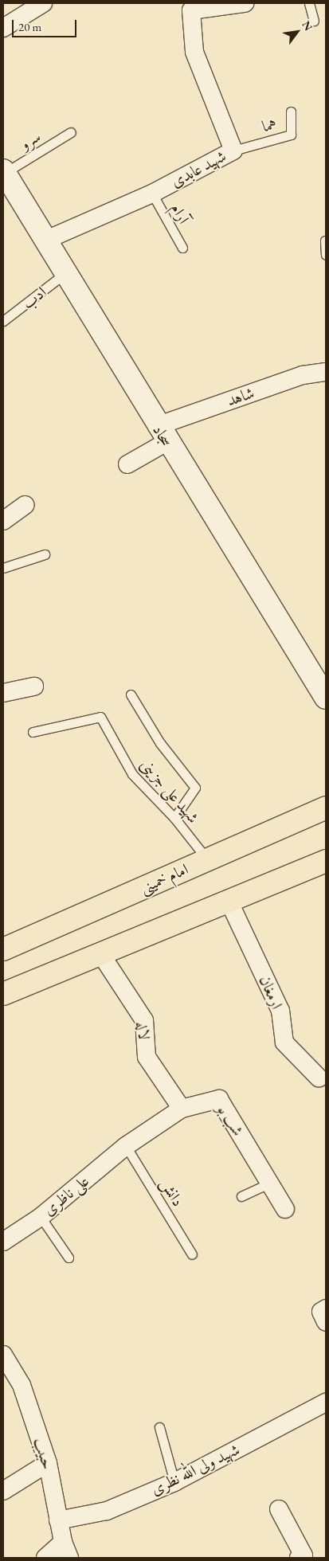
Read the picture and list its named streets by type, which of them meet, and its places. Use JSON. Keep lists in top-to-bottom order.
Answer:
{
  "streets": {
    "main road": ["امام خمینی"],
    "street": [
      "شهید عابدی",
      "شاهد",
      "سجاد",
      "ارمغان",
      "لاله",
      "شب بو",
      "علی ناظری",
      "حبیب",
      "شهید ولی الله نظری"
    ],
    "lane": [
      "هما",
      "سرو",
      "آرام",
      "ادب",
      "شهید علی جزینی",
      "دانش"
    ]
  },
  "crossings": [
    ["هما", "شهید عابدی"],
    ["سرو", "سجاد"],
    ["شهید عابدی", "آرام"],
    ["شهید عابدی", "سجاد"],
    ["ادب", "سجاد"],
    ["شاهد", "سجاد"],
    ["شهید علی جزینی", "امام خمینی"],
    ["لاله", "شب بو"],
    ["شب بو", "دانش"],
    ["شب بو", "علی ناظری"],
    ["دانش", "علی ناظری"],
    ["حبیب", "شهید ولی الله نظری"]
  ],
  "scale_bar": "20 m",
  "north": "top right"
}
